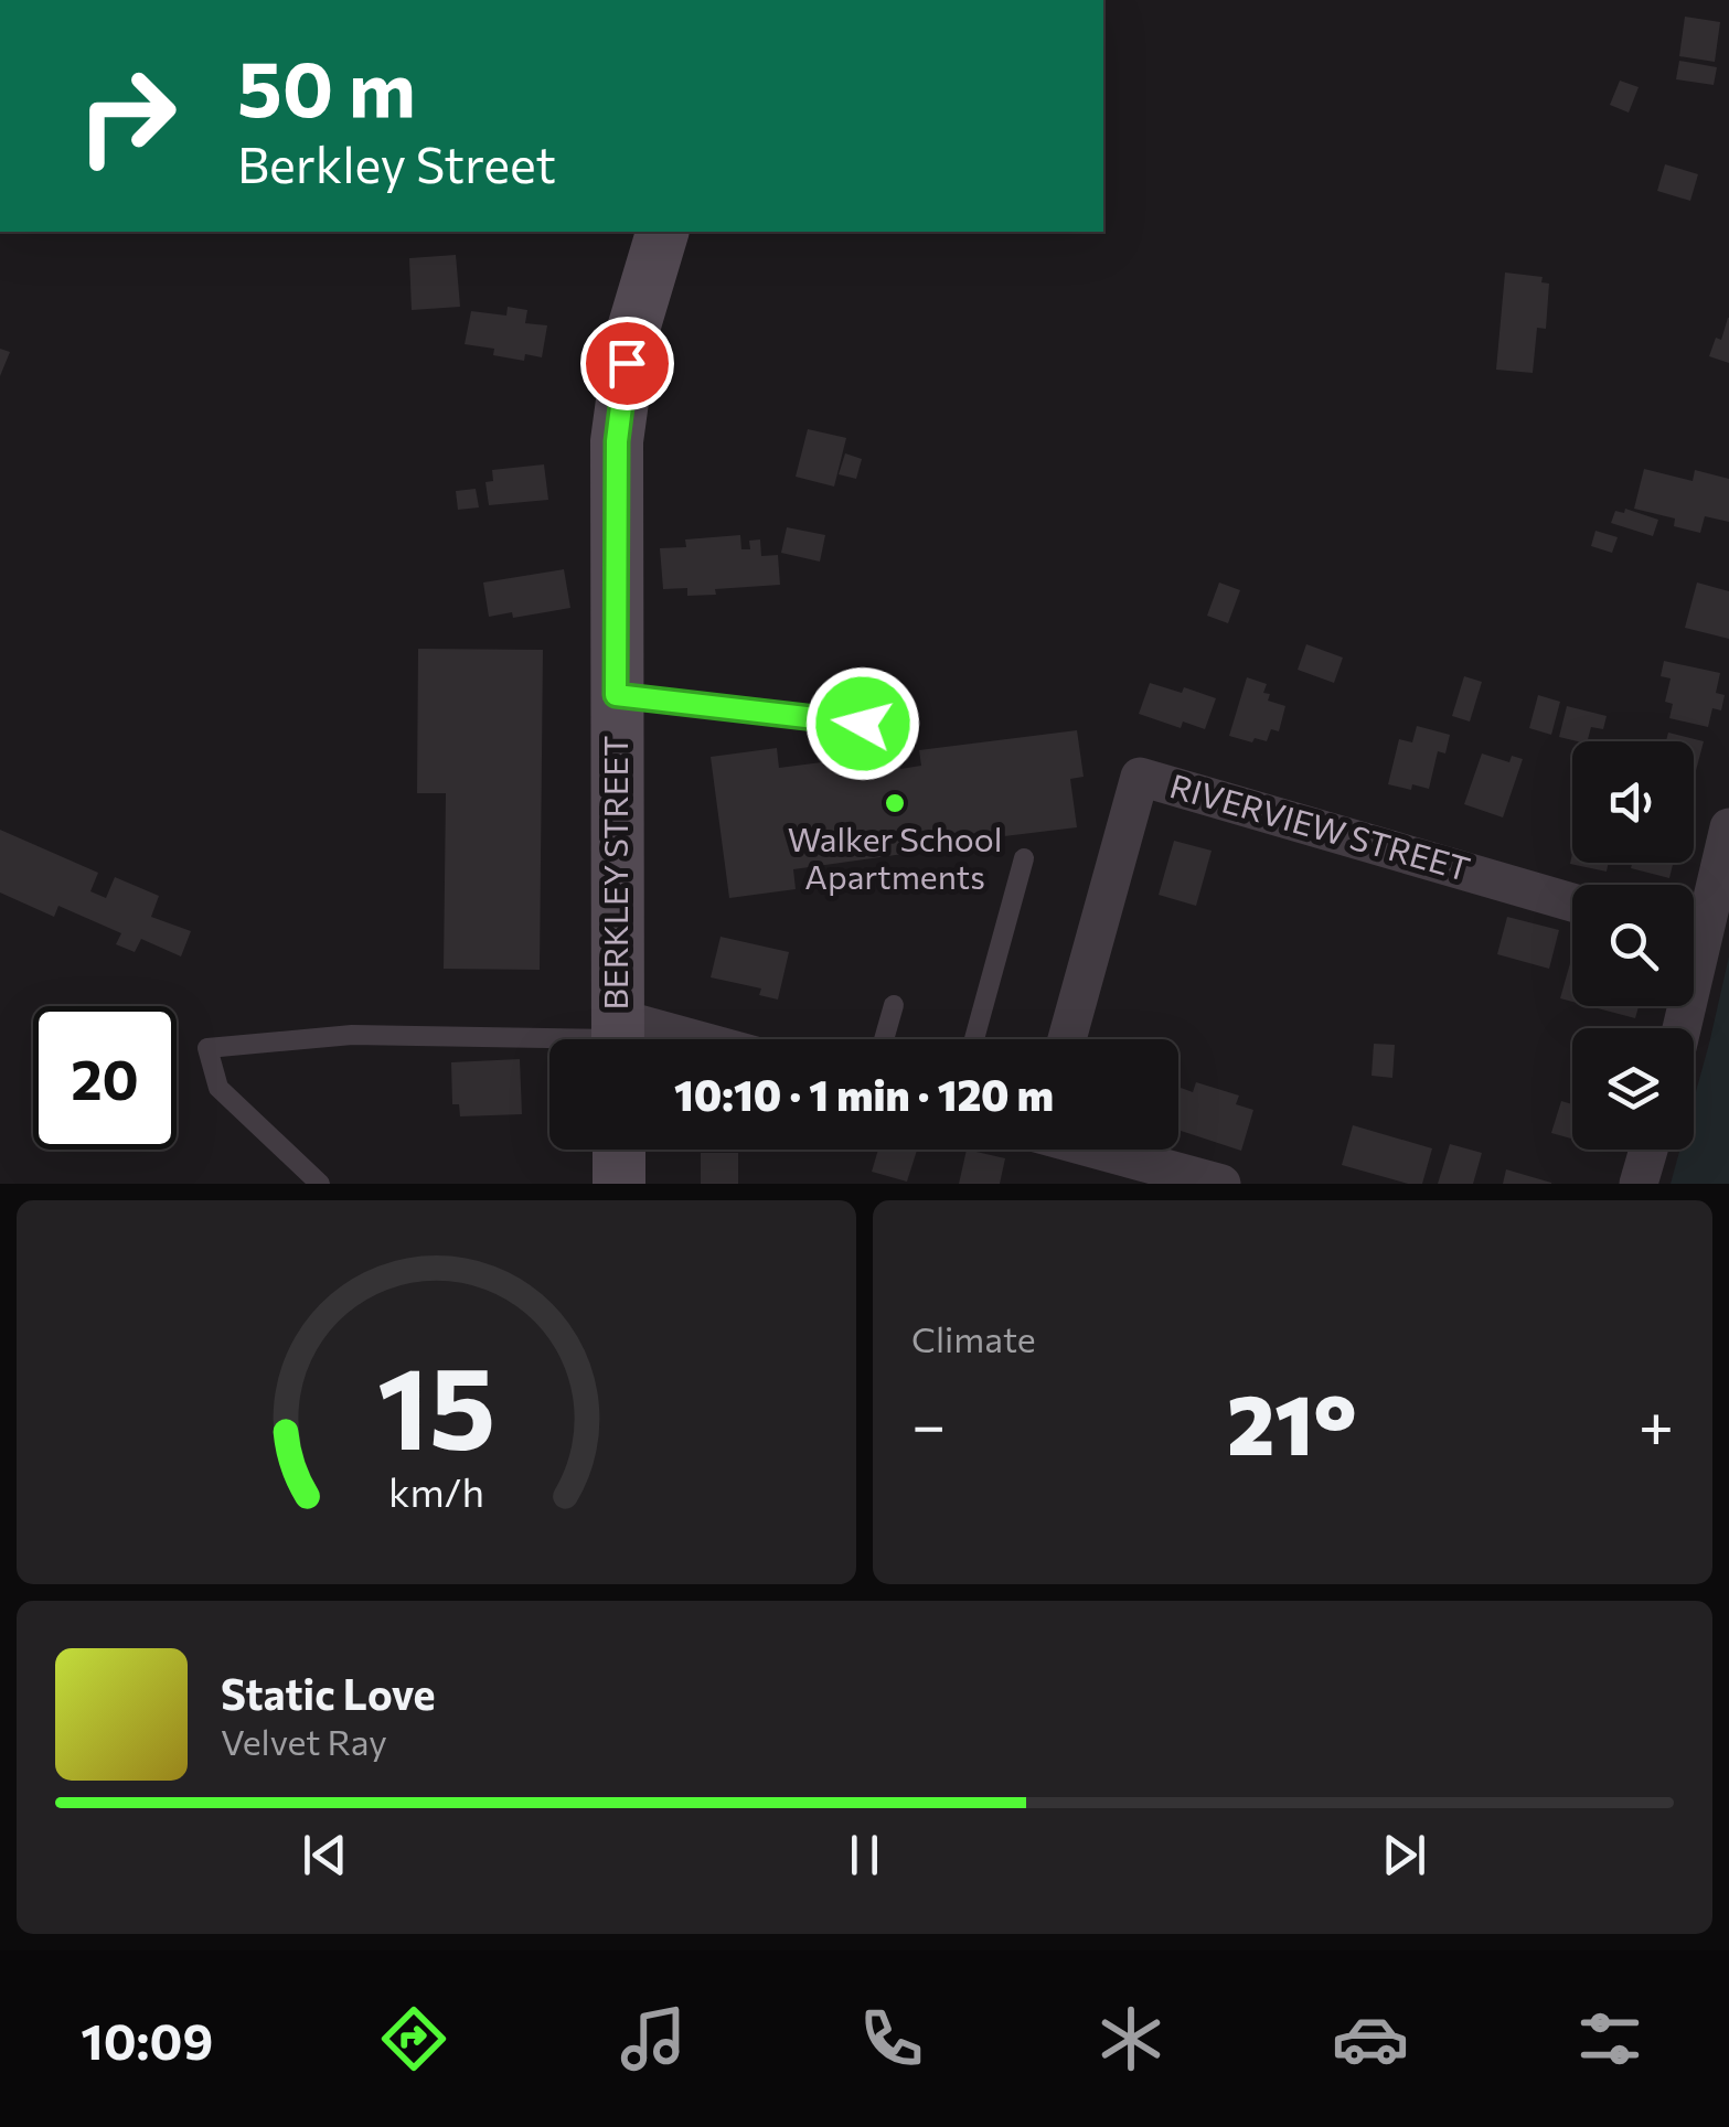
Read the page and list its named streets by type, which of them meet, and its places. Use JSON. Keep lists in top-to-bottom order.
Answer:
{
  "streets": {
    "main road": ["BERKLEY STREET"],
    "street": ["RIVERVIEW STREET"]
  },
  "places": ["Walker School Apartments"],
  "page": {
    "turn": ["50 m", "Berkley Street"],
    "limit": "20",
    "trip": "10:10 · 1 min · 120 m",
    "tile": "Climate",
    "heat": ["−", "21°", "+"],
    "song": ["Static Love", "Velvet Ray"],
    "tabs": "10:09",
    "gauge": ["15", "km/h"]
  }
}
